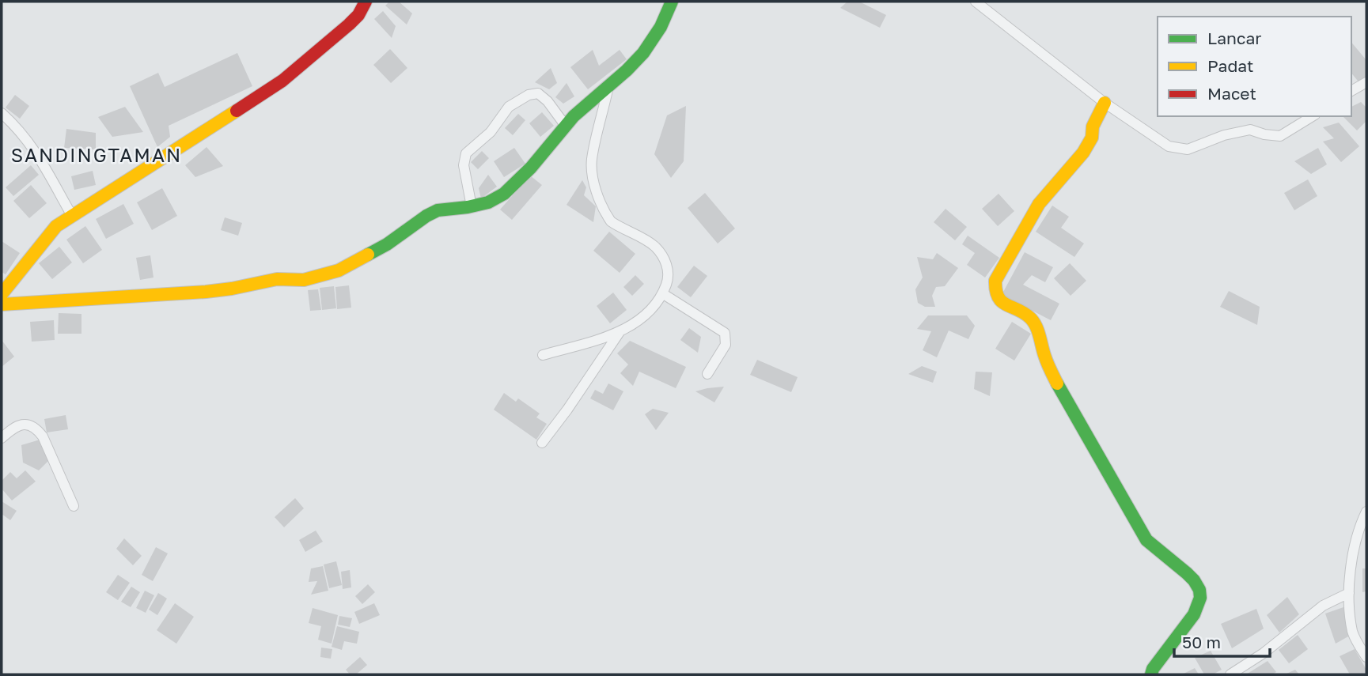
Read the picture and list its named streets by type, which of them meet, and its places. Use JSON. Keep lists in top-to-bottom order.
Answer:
{
  "districts": ["SANDINGTAMAN"],
  "legend": ["Lancar", "Padat", "Macet"],
  "scale_bar": "50 m"
}
